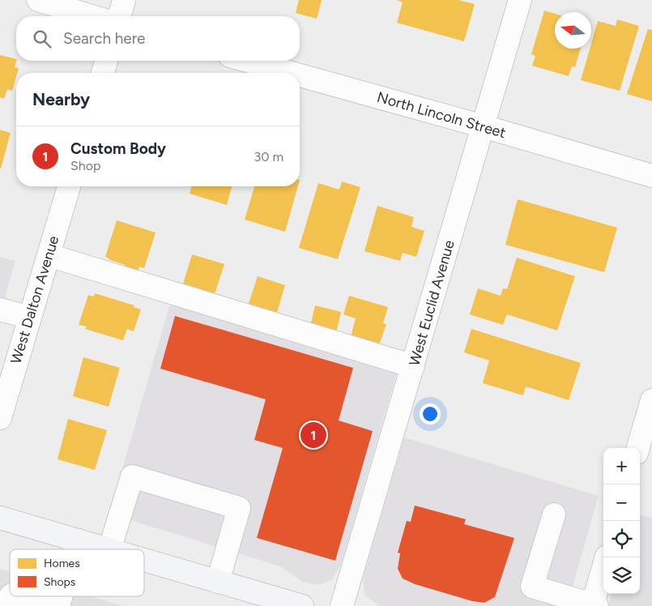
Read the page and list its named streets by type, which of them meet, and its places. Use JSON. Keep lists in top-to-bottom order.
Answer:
{
  "streets": {
    "street": ["North Lincoln Street", "West Dalton Avenue", "West Euclid Avenue"]
  },
  "crossings": [
    ["North Lincoln Street", "West Euclid Avenue"]
  ],
  "legend": ["Homes", "Shops"],
  "north": "left",
  "page": {
    "search": "Search here",
    "heading": "Nearby",
    "list": [
      {
        "mark": "1",
        "name": "Custom Body",
        "note": "Shop",
        "value": "30 m"
      }
    ],
    "pins": "1",
    "map_buttons": ["+", "−"]
  }
}
